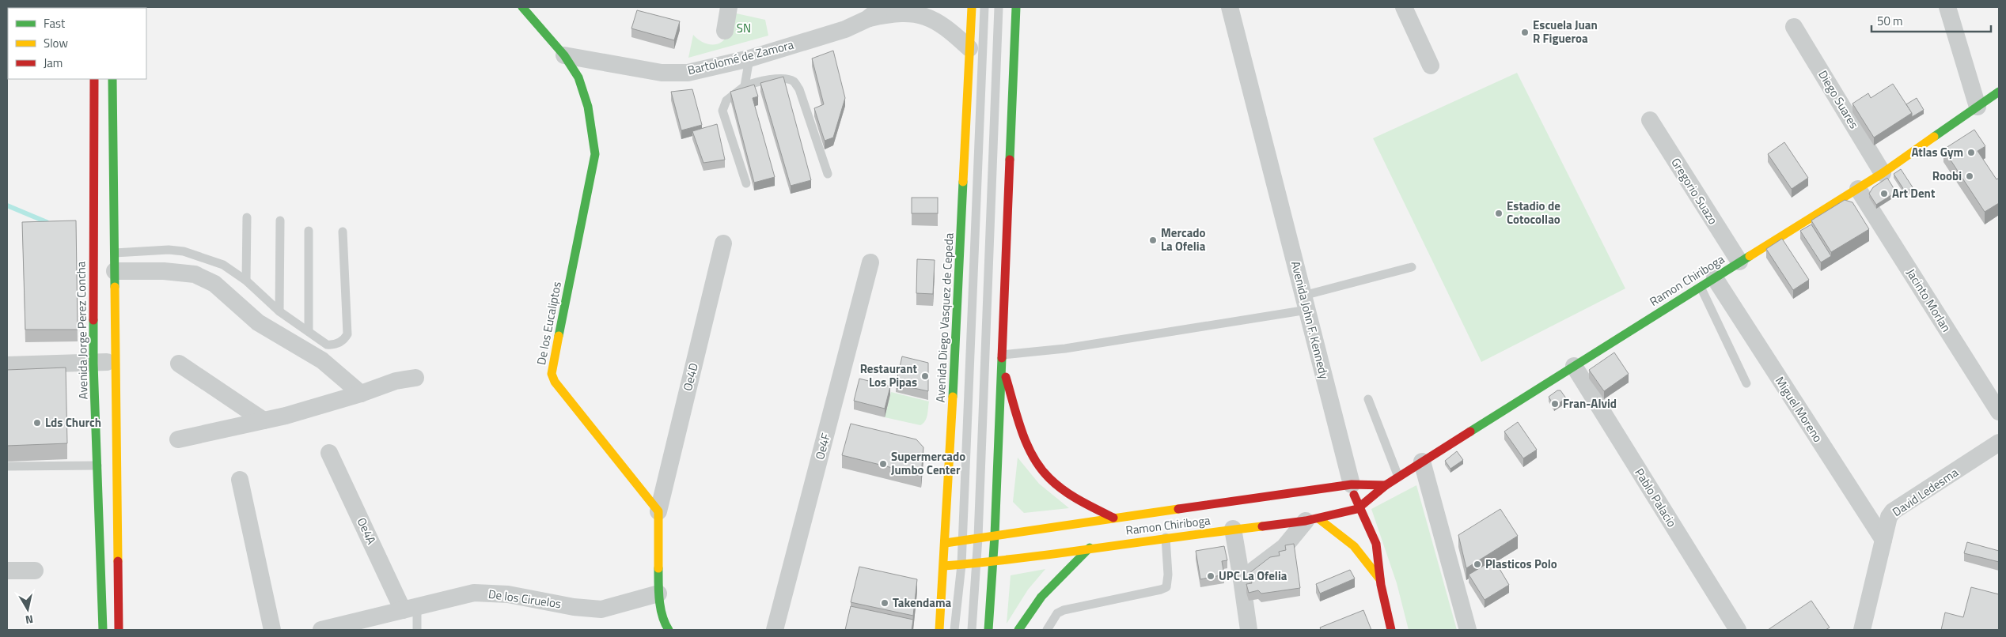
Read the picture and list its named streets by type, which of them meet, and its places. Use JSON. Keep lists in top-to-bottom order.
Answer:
{
  "streets": {
    "main road": [
      "Ramon Chiriboga",
      "Avenida Diego Vasquez de Cepeda",
      "Avenida John F. Kennedy",
      "De los Eucaliptos",
      "Avenida Jorge Perez Concha"
    ],
    "street": [
      "Bartolomé de Zamora",
      "Diego Suares",
      "Gregorio Suazo",
      "Jacinto Morlan",
      "Oe4D",
      "Miguel Moreno",
      "Oe4F",
      "David Ledesma",
      "Pablo Palacio",
      "Oe4A",
      "De los Ciruelos"
    ]
  },
  "crossings": [
    ["Bartolomé de Zamora", "Avenida Diego Vasquez de Cepeda"],
    ["Bartolomé de Zamora", "De los Eucaliptos"],
    ["Diego Suares", "Ramon Chiriboga"],
    ["Gregorio Suazo", "Ramon Chiriboga"],
    ["Ramon Chiriboga", "Jacinto Morlan"],
    ["Ramon Chiriboga", "Avenida Diego Vasquez de Cepeda"],
    ["Ramon Chiriboga", "Avenida John F. Kennedy"],
    ["Ramon Chiriboga", "Miguel Moreno"],
    ["Ramon Chiriboga", "Pablo Palacio"],
    ["De los Eucaliptos", "Oe4D"],
    ["Miguel Moreno", "David Ledesma"],
    ["Oe4A", "De los Ciruelos"]
  ],
  "parks": ["SN"],
  "places": [
    "Escuela Juan R Figueroa",
    "Atlas Gym",
    "Roobi",
    "Art Dent",
    "Estadio de Cotocollao",
    "Mercado La Ofelia",
    "Restaurant Los Pipas",
    "Fran-Alvid",
    "Lds Church",
    "Supermercado Jumbo Center",
    "Plasticos Polo",
    "UPC La Ofelia",
    "Takendama"
  ],
  "legend": ["Fast", "Slow", "Jam"],
  "scale_bar": "50 m",
  "north": "bottom"
}
